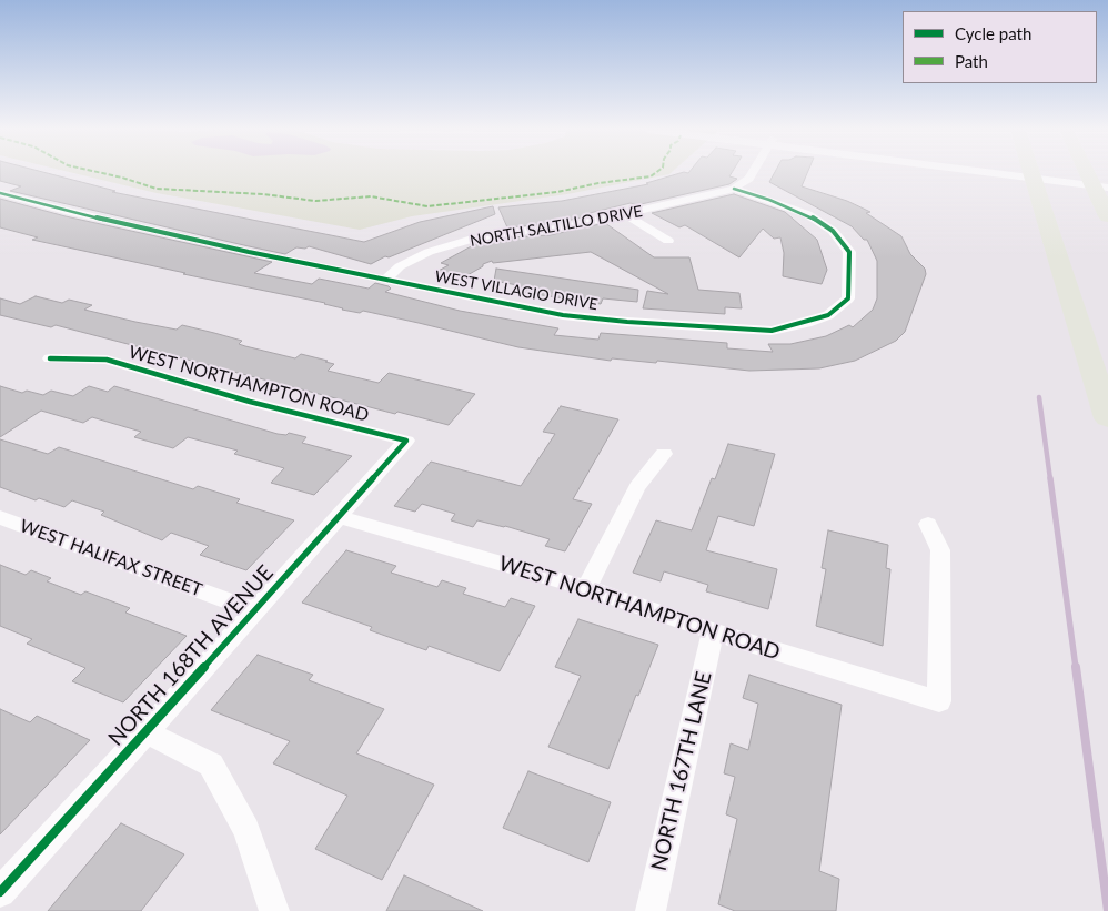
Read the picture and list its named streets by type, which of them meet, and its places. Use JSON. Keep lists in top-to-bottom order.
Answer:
{
  "streets": {
    "street": [
      "NORTH SALTILLO DRIVE",
      "WEST VILLAGIO DRIVE",
      "WEST NORTHAMPTON ROAD",
      "WEST HALIFAX STREET",
      "NORTH 168TH AVENUE",
      "NORTH 167TH LANE"
    ]
  },
  "crossings": [
    ["NORTH SALTILLO DRIVE", "WEST VILLAGIO DRIVE"],
    ["WEST NORTHAMPTON ROAD", "NORTH 168TH AVENUE"],
    ["WEST NORTHAMPTON ROAD", "NORTH 167TH LANE"],
    ["WEST HALIFAX STREET", "NORTH 168TH AVENUE"]
  ],
  "legend": ["Cycle path", "Path"]
}
